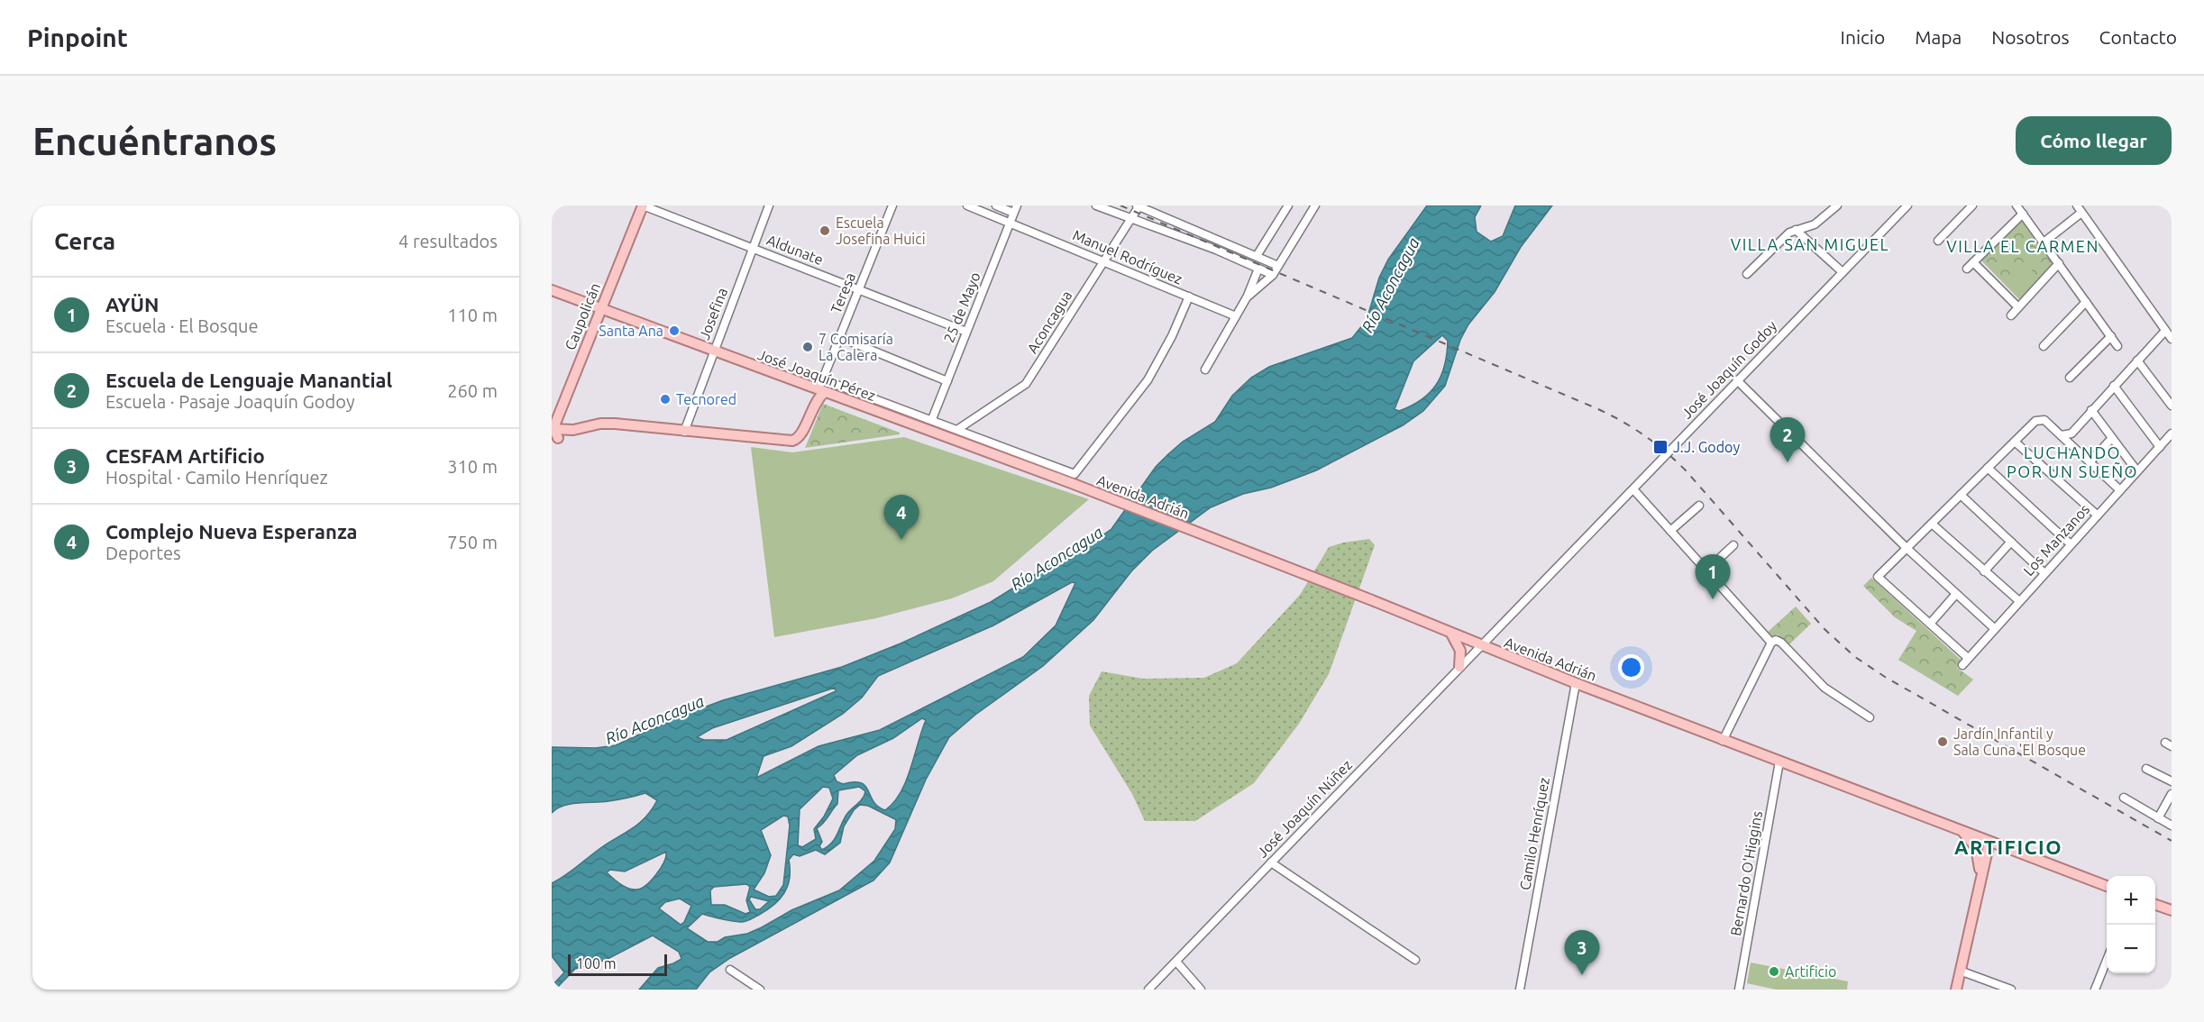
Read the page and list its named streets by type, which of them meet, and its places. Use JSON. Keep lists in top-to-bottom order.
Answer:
{
  "streets": {
    "main road": ["Caupolicán", "José Joaquín Pérez", "Avenida Adrián"],
    "street": [
      "Aldunate",
      "Manuel Rodríguez",
      "Teresa",
      "25 de Mayo",
      "Josefina",
      "Aconcagua",
      "José Joaquín Godoy",
      "Los Manzanos",
      "José Joaquín Núñez",
      "Camilo Henríquez",
      "Bernardo O'Higgins"
    ]
  },
  "crossings": [
    ["Aldunate", "Teresa"],
    ["Aldunate", "25 de Mayo"],
    ["Aldunate", "Josefina"],
    ["Aldunate", "Caupolicán"],
    ["Manuel Rodríguez", "25 de Mayo"],
    ["Manuel Rodríguez", "Aconcagua"],
    ["Teresa", "José Joaquín Pérez"],
    ["25 de Mayo", "José Joaquín Pérez"],
    ["Josefina", "José Joaquín Pérez"],
    ["Caupolicán", "José Joaquín Pérez"],
    ["Aconcagua", "José Joaquín Pérez"],
    ["José Joaquín Godoy", "Avenida Adrián"],
    ["José Joaquín Godoy", "José Joaquín Núñez"],
    ["José Joaquín Pérez", "Avenida Adrián"],
    ["Avenida Adrián", "José Joaquín Núñez"],
    ["Avenida Adrián", "Camilo Henríquez"],
    ["Avenida Adrián", "Bernardo O'Higgins"]
  ],
  "districts": [
    "VILLA SAN MIGUEL",
    "VILLA EL CARMEN",
    "LUCHANDO POR UN SUEÑO",
    "ARTIFICIO"
  ],
  "water": ["Río Aconcagua"],
  "places": {
    "other": [
      "Escuela Josefina Huici",
      "Santa Ana",
      "7 Comisaría La Calera",
      "Tecnored",
      "Jardín Infantil y Sala Cuna 'El Bosque",
      "Artificio"
    ],
    "transit": ["J.J. Godoy"]
  },
  "scale_bar": "100 m",
  "page": {
    "header": "Pinpoint",
    "nav": [
      "Inicio",
      "Mapa",
      "Nosotros",
      "Contacto"
    ],
    "buttons": "Cómo llegar",
    "title": "Encuéntranos",
    "heading": ["Cerca", "4 resultados"],
    "list": [
      {
        "mark": "1",
        "name": "AYÜN",
        "note": "Escuela · El Bosque",
        "value": "110 m"
      },
      {
        "mark": "2",
        "name": "Escuela de Lenguaje Manantial",
        "note": "Escuela · Pasaje Joaquín Godoy",
        "value": "260 m"
      },
      {
        "mark": "3",
        "name": "CESFAM Artificio",
        "note": "Hospital · Camilo Henríquez",
        "value": "310 m"
      },
      {
        "mark": "4",
        "name": "Complejo Nueva Esperanza",
        "note": "Deportes",
        "value": "750 m"
      }
    ],
    "pins": [
      "2",
      "4",
      "1",
      "3"
    ],
    "map_buttons": ["+", "−"],
    "scale": "100 m"
  }
}
